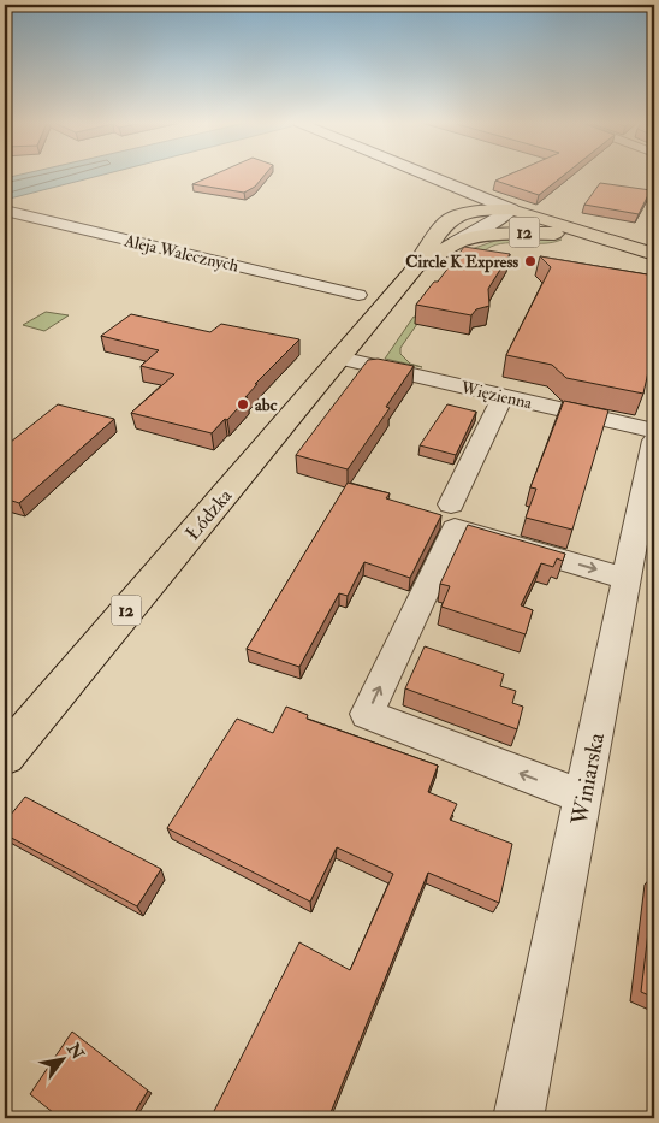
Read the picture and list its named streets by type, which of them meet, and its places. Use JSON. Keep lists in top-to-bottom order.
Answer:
{
  "streets": {
    "main road": ["12", "Łódzka"],
    "street": ["Aleja Walecznych", "Więzienna", "Winiarska"]
  },
  "crossings": [
    ["12", "Łódzka"],
    ["Więzienna", "Łódzka"]
  ],
  "places": ["Circle K Express", "abc"],
  "north": "top right"
}
